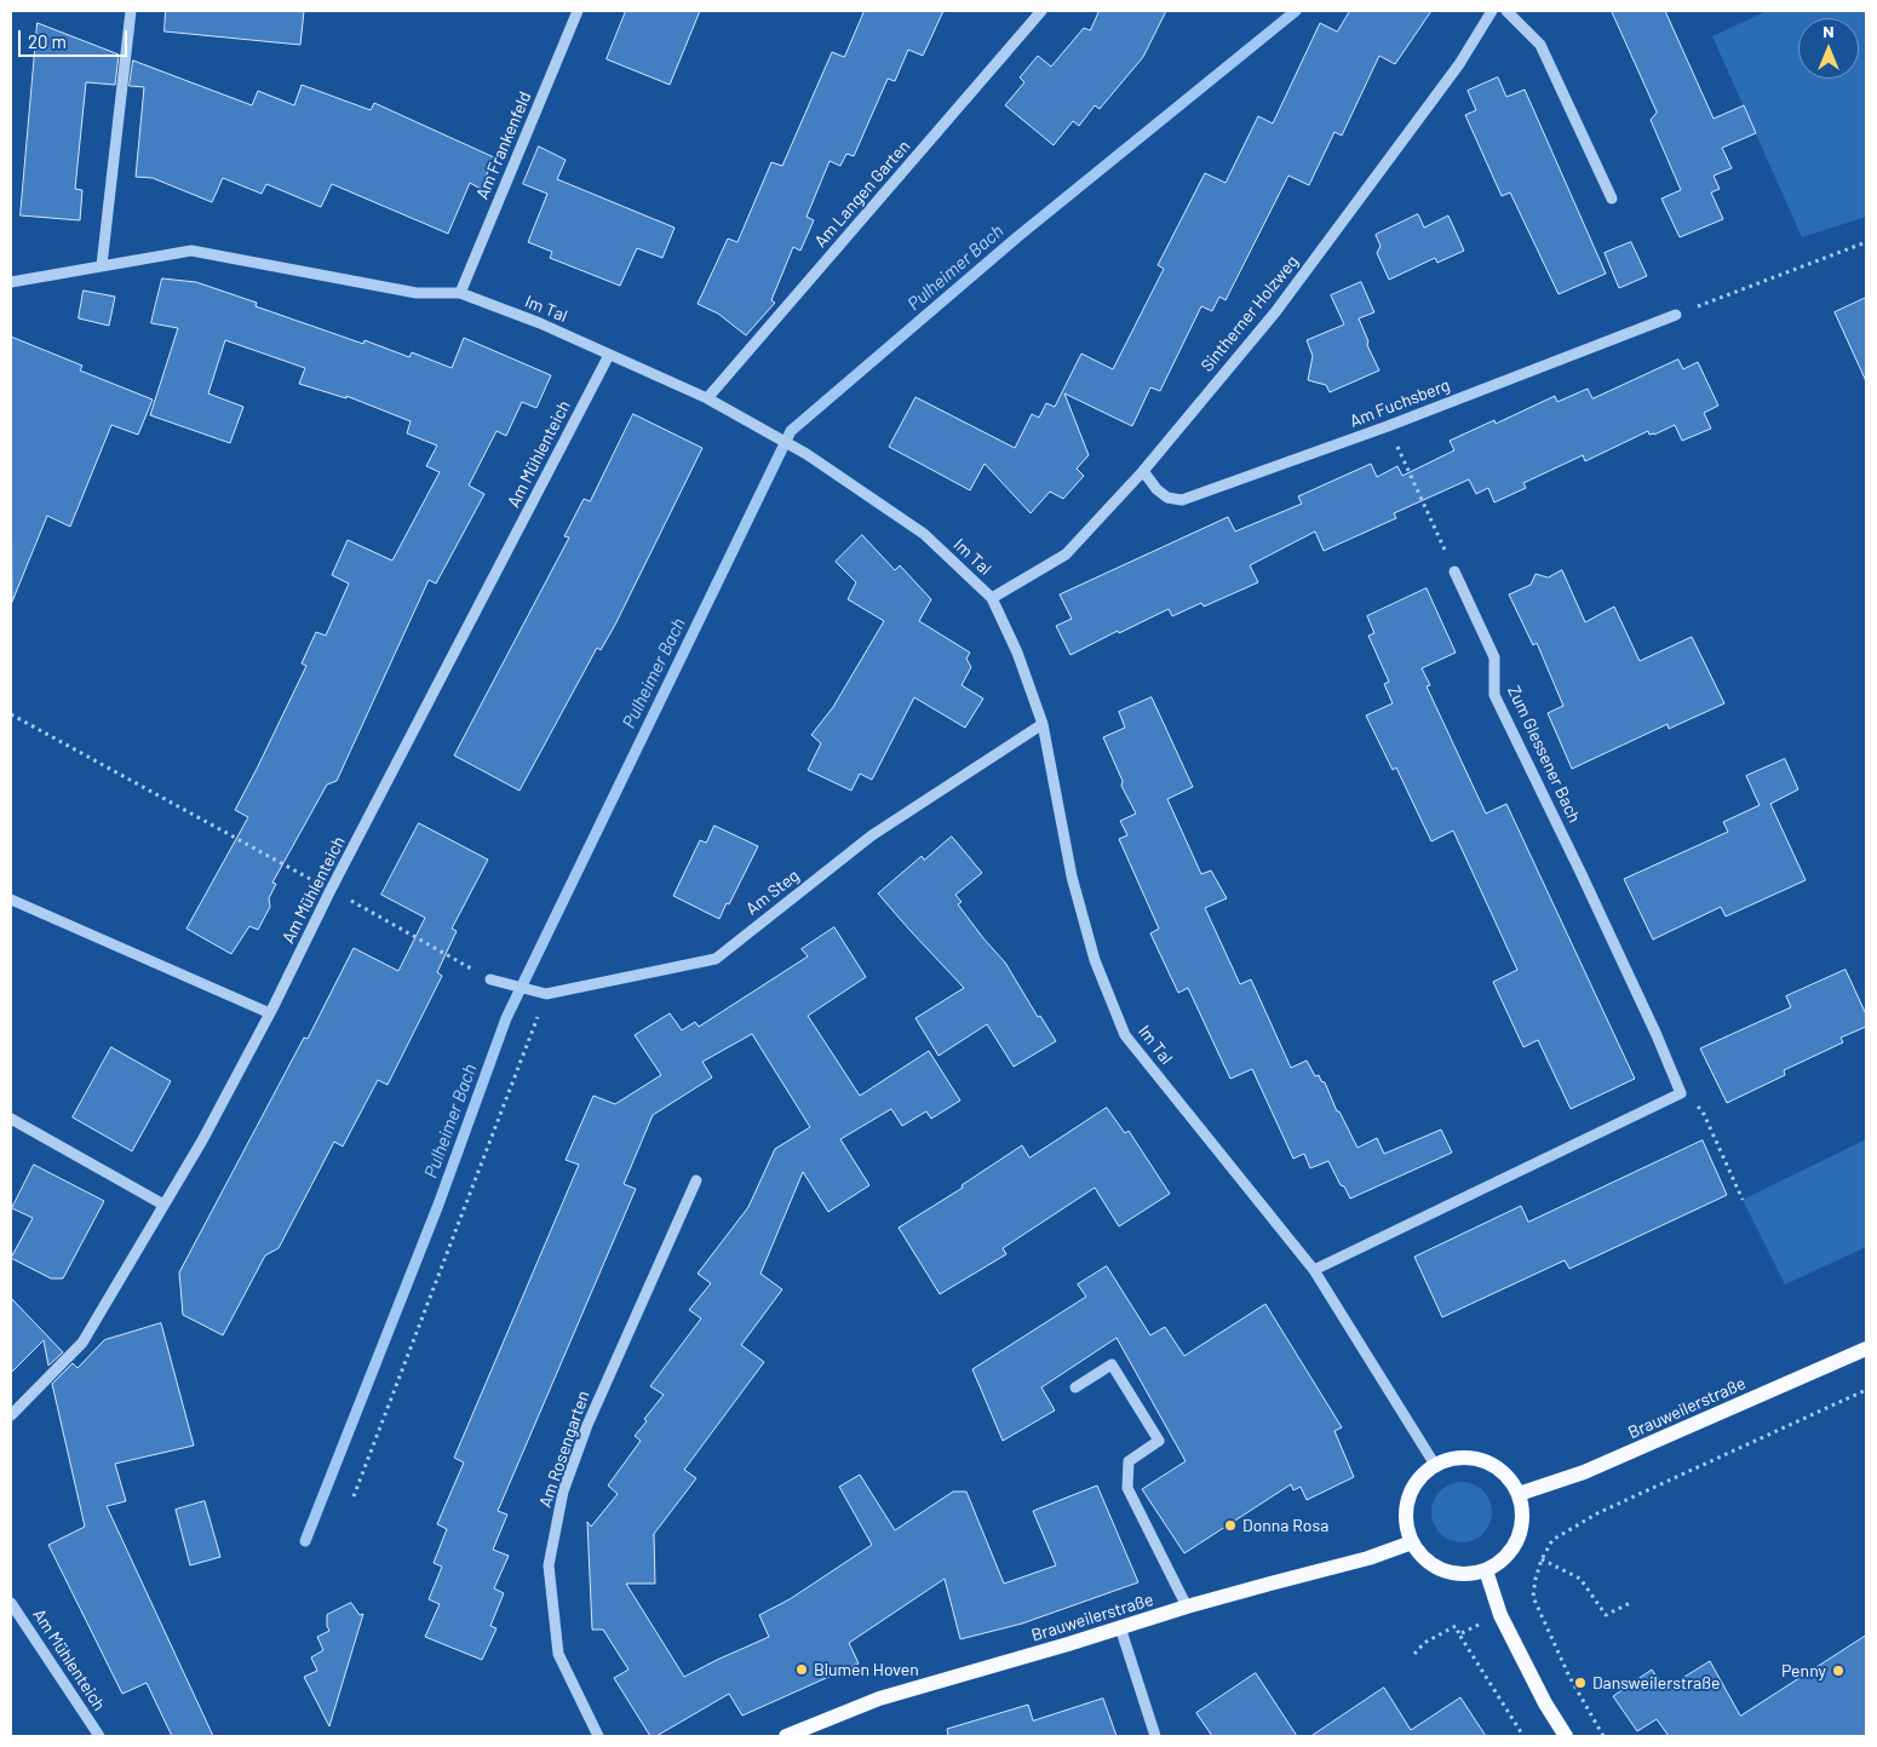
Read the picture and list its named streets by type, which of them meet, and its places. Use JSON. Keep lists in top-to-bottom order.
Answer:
{
  "streets": {
    "main road": ["Brauweilerstraße"],
    "street": [
      "Am Frankenfeld",
      "Am Langen Garten",
      "Im Tal",
      "Sintherner Holzweg",
      "Am Fuchsberg",
      "Am Mühlenteich",
      "Zum Glessener Bach",
      "Am Steg",
      "Am Rosengarten"
    ]
  },
  "crossings": [
    ["Am Frankenfeld", "Im Tal"],
    ["Am Langen Garten", "Im Tal"],
    ["Im Tal", "Sintherner Holzweg"],
    ["Im Tal", "Am Mühlenteich"],
    ["Im Tal", "Am Steg"],
    ["Im Tal", "Brauweilerstraße"],
    ["Sintherner Holzweg", "Am Fuchsberg"]
  ],
  "water": ["Pulheimer Bach"],
  "places": [
    "Donna Rosa",
    "Blumen Hoven",
    "Penny",
    "Dansweilerstraße"
  ],
  "scale_bar": "20 m",
  "north": "top"
}
